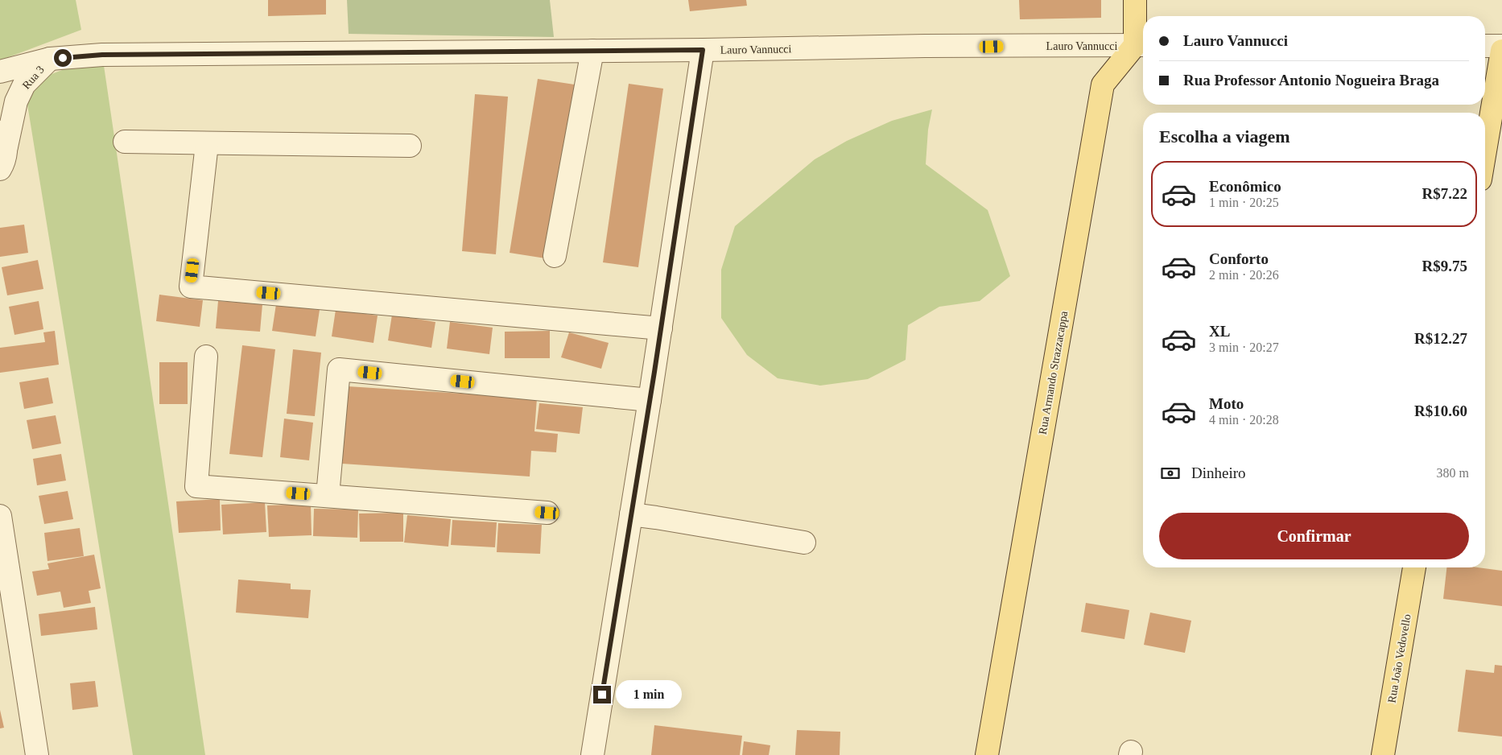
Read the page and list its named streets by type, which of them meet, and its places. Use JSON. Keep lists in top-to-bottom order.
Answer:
{
  "streets": {
    "main road": ["Rua Armando Strazzacappa", "Rua João Vedovello"],
    "street": ["Lauro Vannucci", "Rua 3"]
  },
  "crossings": [
    ["Lauro Vannucci", "Rua 3"],
    ["Lauro Vannucci", "Rua Armando Strazzacappa"]
  ],
  "page": {
    "banner": ["Lauro Vannucci", "Rua Professor Antonio Nogueira Braga"],
    "heading": "Escolha a viagem",
    "list": [
      {
        "name": "Econômico",
        "note": "1 min · 20:25",
        "value": "R$7.22"
      },
      {
        "name": "Conforto",
        "note": "2 min · 20:26",
        "value": "R$9.75"
      },
      {
        "name": "XL",
        "note": "3 min · 20:27",
        "value": "R$12.27"
      },
      {
        "name": "Moto",
        "note": "4 min · 20:28",
        "value": "R$10.60"
      }
    ],
    "pay": ["Dinheiro", "380 m"],
    "buttons": "Confirmar",
    "bubble": "1 min"
  }
}
